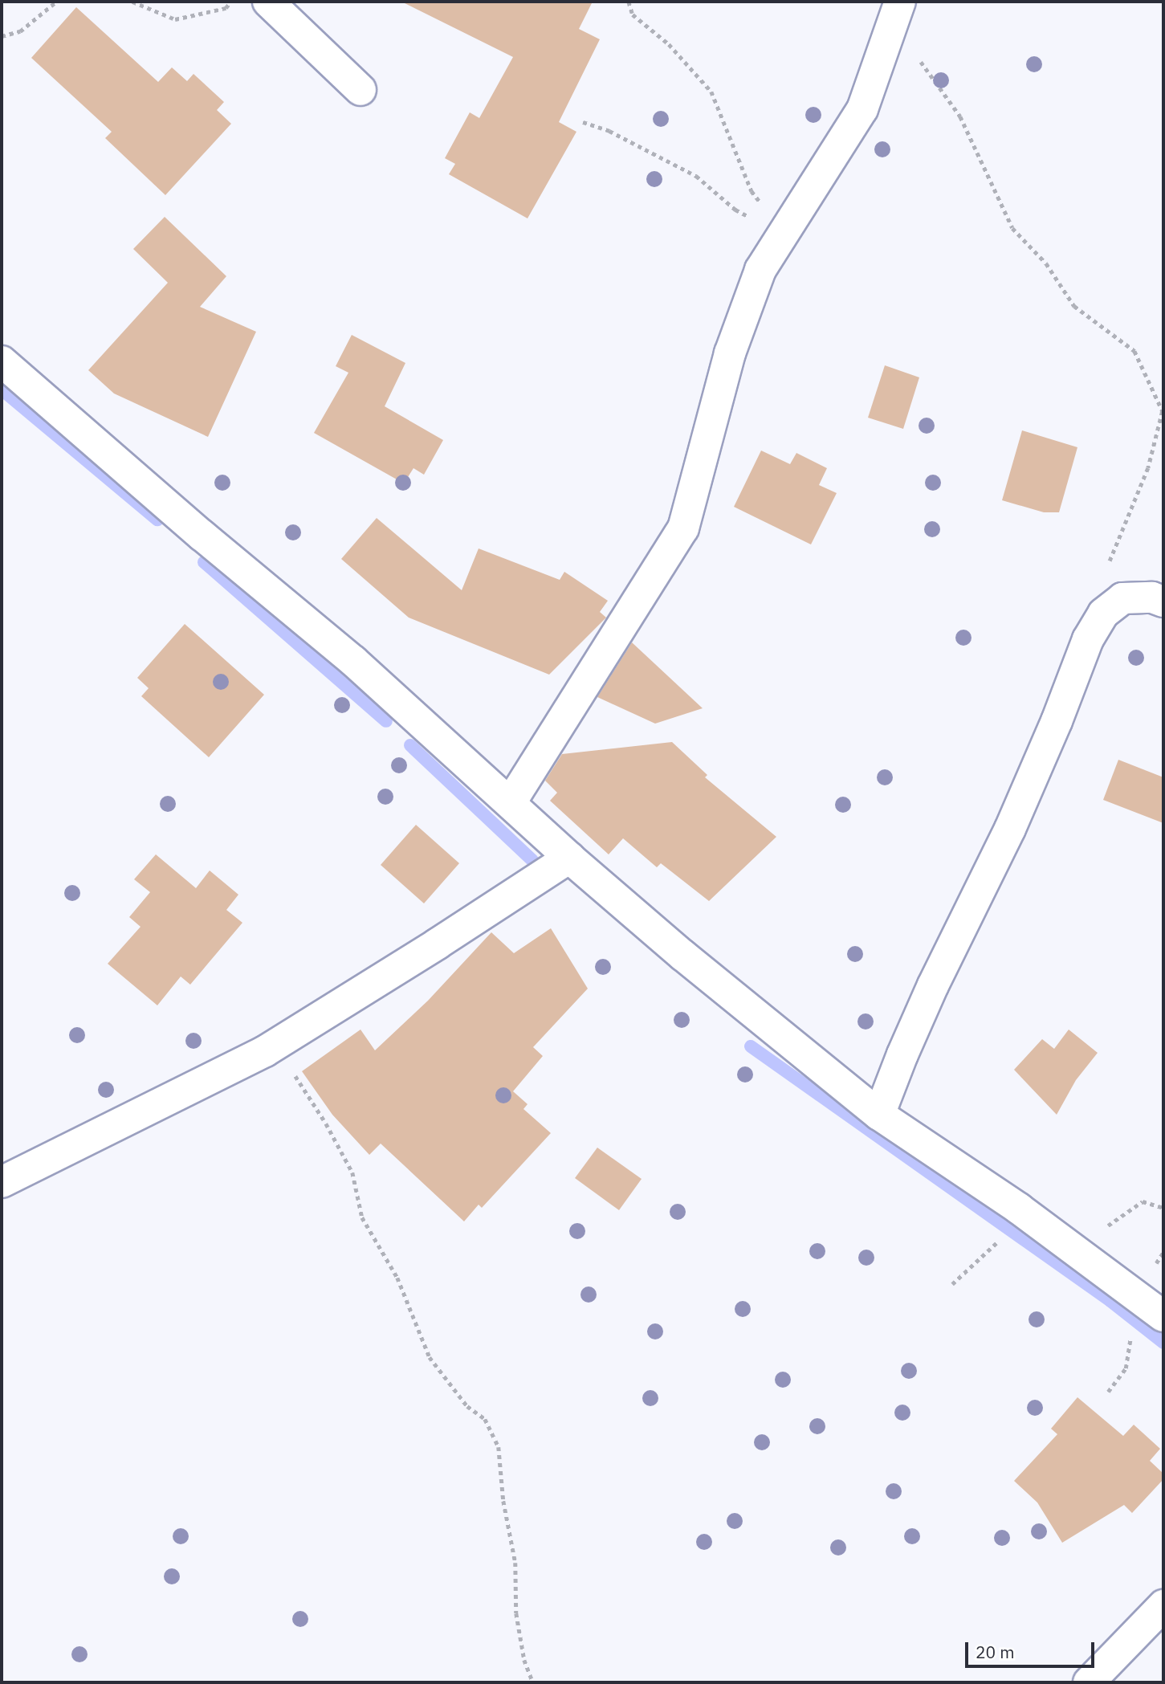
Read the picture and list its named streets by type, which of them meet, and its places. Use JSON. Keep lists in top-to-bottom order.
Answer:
{
  "scale_bar": "20 m"
}
